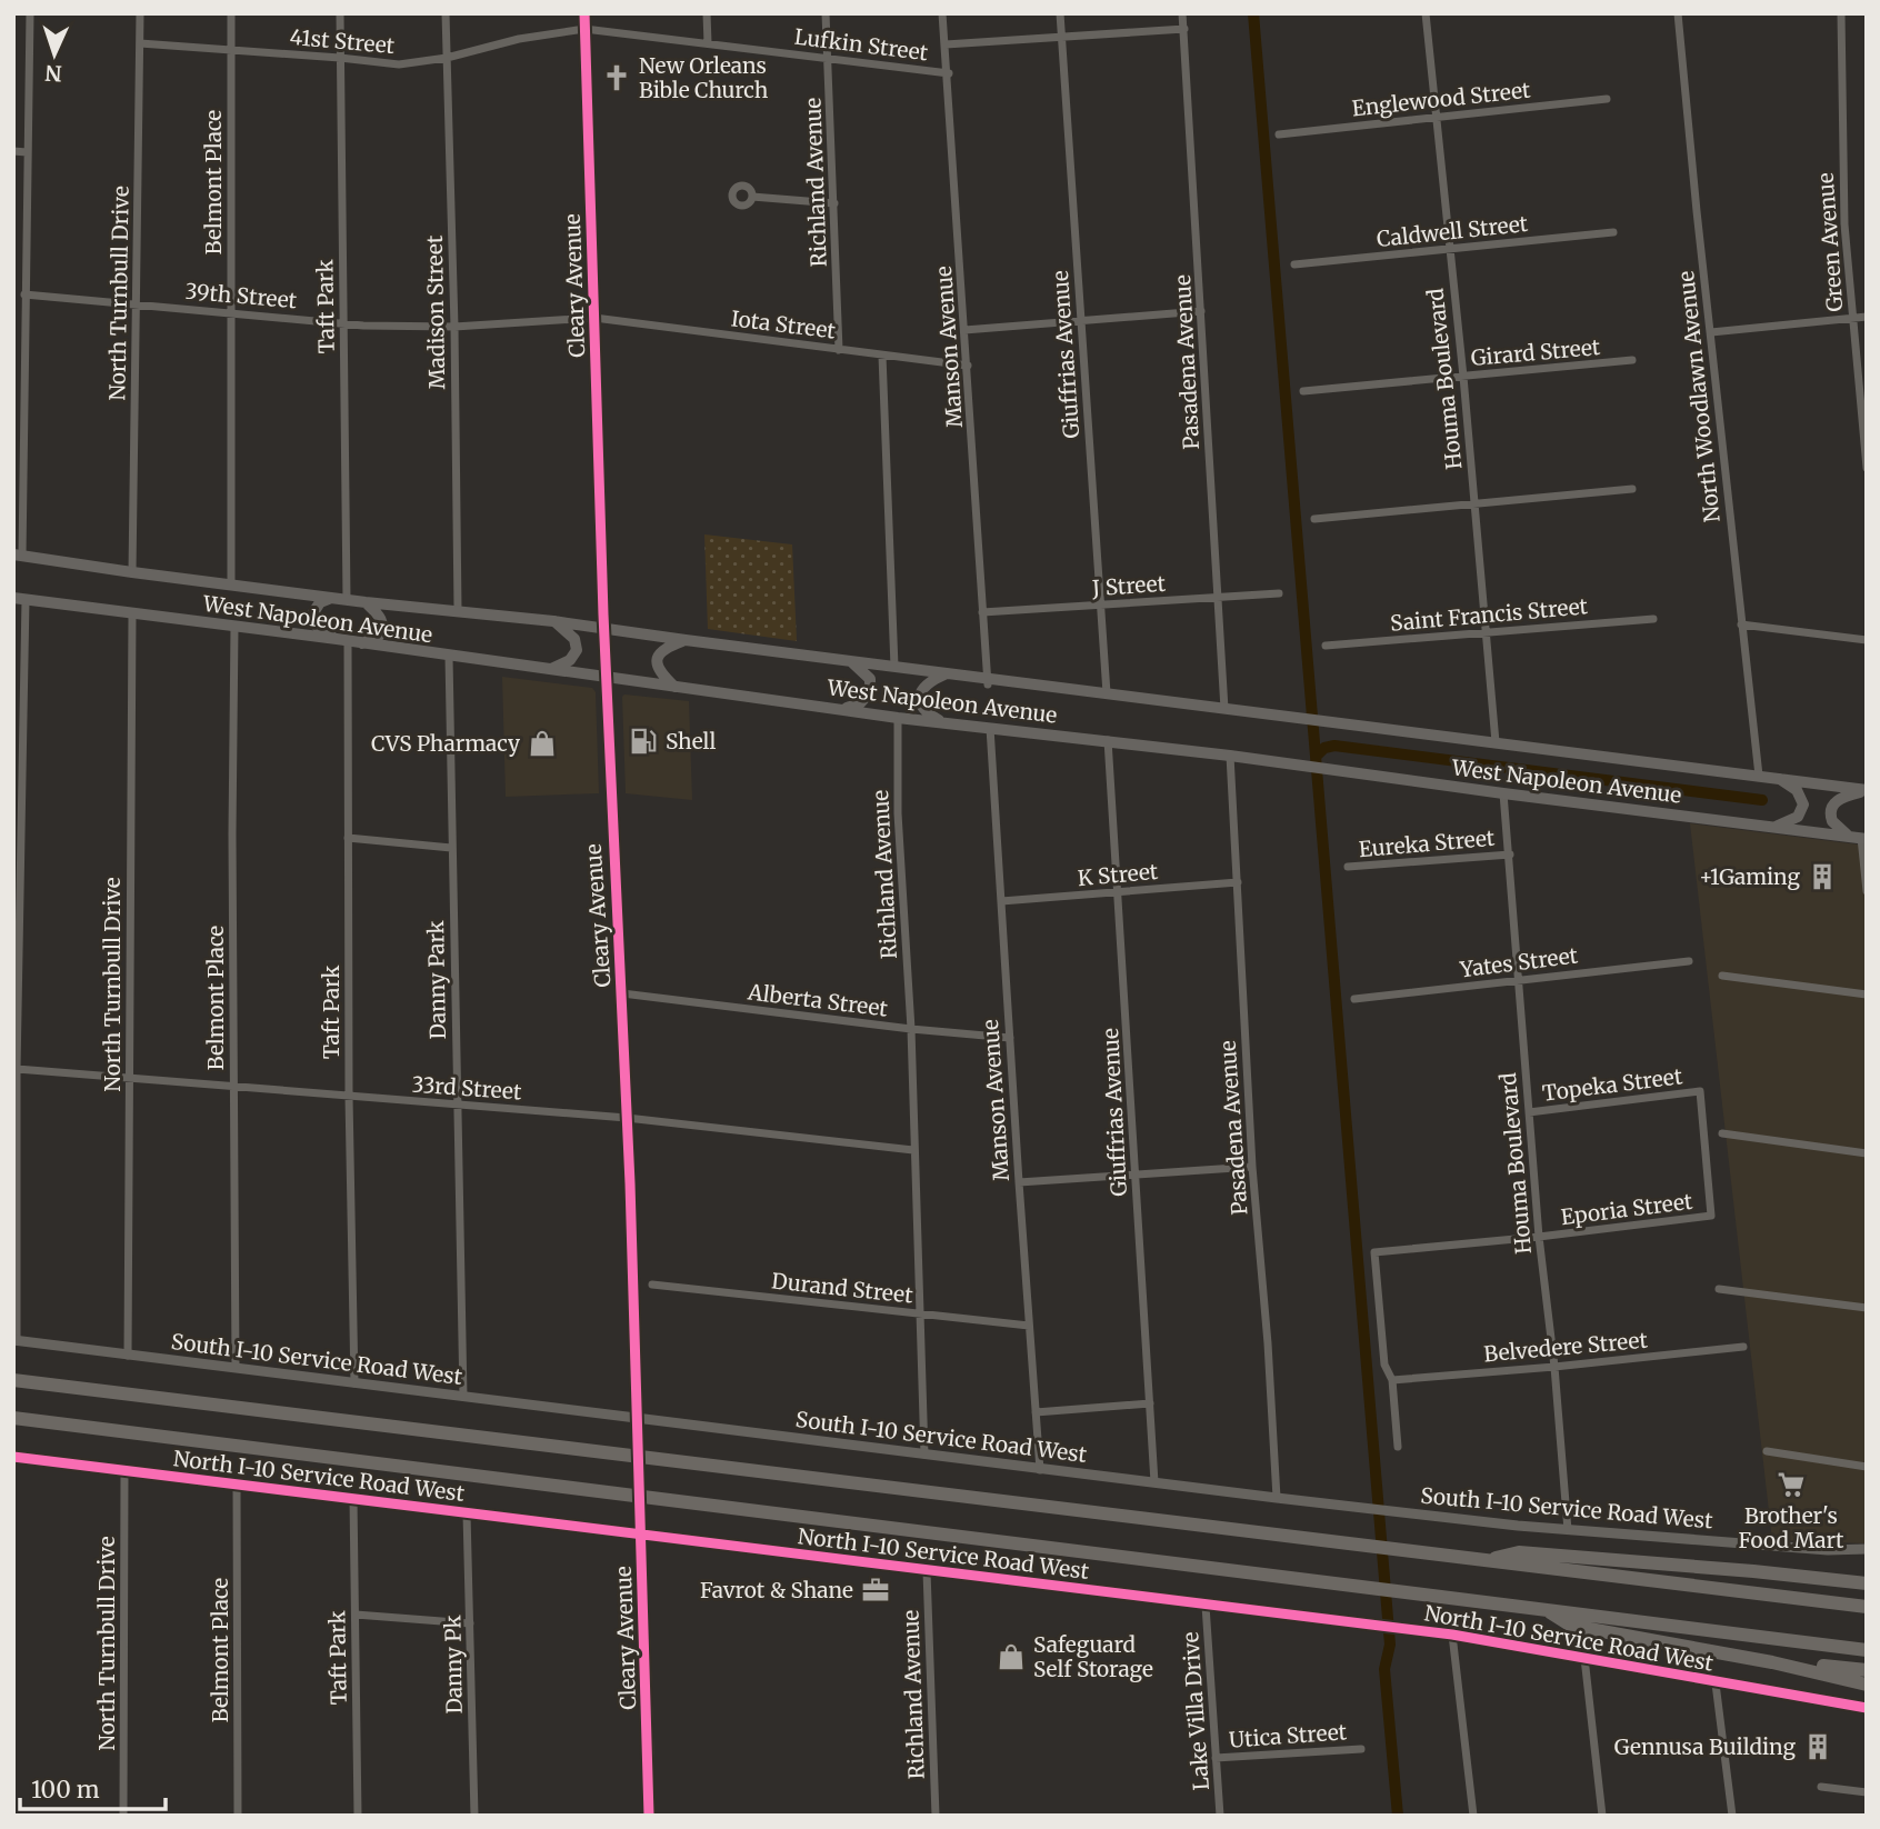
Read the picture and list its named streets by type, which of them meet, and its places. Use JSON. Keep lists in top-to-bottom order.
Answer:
{
  "streets": {
    "main road": ["West Napoleon Avenue"],
    "street": [
      "41st Street",
      "Lufkin Street",
      "Englewood Street",
      "Belmont Place",
      "Richland Avenue",
      "Caldwell Street",
      "Green Avenue",
      "Cleary Avenue",
      "North Turnbull Drive",
      "39th Street",
      "Taft Park",
      "Madison Street",
      "Iota Street",
      "Manson Avenue",
      "Girard Street",
      "Giuffrias Avenue",
      "Pasadena Avenue",
      "Houma Boulevard",
      "North Woodlawn Avenue",
      "J Street",
      "Saint Francis Street",
      "Eureka Street",
      "K Street",
      "Yates Street",
      "Danny Park",
      "Alberta Street",
      "Topeka Street",
      "33rd Street",
      "Eporia Street",
      "Durand Street",
      "Belvedere Street",
      "South I-10 Service Road West",
      "North I-10 Service Road West",
      "Danny Pk",
      "Lake Villa Drive",
      "Utica Street"
    ]
  },
  "crossings": [
    ["41st Street", "Lufkin Street"],
    ["41st Street", "Belmont Place"],
    ["41st Street", "Cleary Avenue"],
    ["41st Street", "North Turnbull Drive"],
    ["41st Street", "Taft Park"],
    ["41st Street", "Madison Street"],
    ["Lufkin Street", "Richland Avenue"],
    ["Lufkin Street", "Cleary Avenue"],
    ["Lufkin Street", "Manson Avenue"],
    ["Englewood Street", "Houma Boulevard"],
    ["Belmont Place", "39th Street"],
    ["Belmont Place", "West Napoleon Avenue"],
    ["Belmont Place", "33rd Street"],
    ["Belmont Place", "South I-10 Service Road West"],
    ["Belmont Place", "North I-10 Service Road West"],
    ["Richland Avenue", "Iota Street"],
    ["Richland Avenue", "West Napoleon Avenue"],
    ["Richland Avenue", "Alberta Street"],
    ["Richland Avenue", "33rd Street"],
    ["Richland Avenue", "North I-10 Service Road West"],
    ["Caldwell Street", "Houma Boulevard"],
    ["Cleary Avenue", "39th Street"],
    ["Cleary Avenue", "Iota Street"],
    ["Cleary Avenue", "West Napoleon Avenue"],
    ["Cleary Avenue", "Alberta Street"],
    ["Cleary Avenue", "33rd Street"],
    ["North Turnbull Drive", "39th Street"],
    ["North Turnbull Drive", "West Napoleon Avenue"],
    ["North Turnbull Drive", "33rd Street"],
    ["North Turnbull Drive", "South I-10 Service Road West"],
    ["North Turnbull Drive", "North I-10 Service Road West"],
    ["39th Street", "Taft Park"],
    ["39th Street", "Madison Street"],
    ["39th Street", "Iota Street"],
    ["Taft Park", "West Napoleon Avenue"],
    ["Taft Park", "33rd Street"],
    ["Taft Park", "South I-10 Service Road West"],
    ["Taft Park", "North I-10 Service Road West"],
    ["Madison Street", "West Napoleon Avenue"],
    ["Iota Street", "Manson Avenue"],
    ["Manson Avenue", "J Street"],
    ["Manson Avenue", "West Napoleon Avenue"],
    ["Manson Avenue", "K Street"],
    ["Manson Avenue", "Alberta Street"],
    ["Manson Avenue", "Durand Street"],
    ["Manson Avenue", "South I-10 Service Road West"],
    ["Girard Street", "Houma Boulevard"],
    ["Giuffrias Avenue", "J Street"],
    ["Giuffrias Avenue", "West Napoleon Avenue"],
    ["Giuffrias Avenue", "K Street"],
    ["Giuffrias Avenue", "South I-10 Service Road West"],
    ["Pasadena Avenue", "J Street"],
    ["Pasadena Avenue", "West Napoleon Avenue"],
    ["Pasadena Avenue", "K Street"],
    ["Pasadena Avenue", "South I-10 Service Road West"],
    ["Houma Boulevard", "Saint Francis Street"],
    ["Houma Boulevard", "West Napoleon Avenue"],
    ["Houma Boulevard", "Eureka Street"],
    ["Houma Boulevard", "Yates Street"],
    ["Houma Boulevard", "Topeka Street"],
    ["Houma Boulevard", "Eporia Street"],
    ["Houma Boulevard", "Belvedere Street"],
    ["Houma Boulevard", "South I-10 Service Road West"],
    ["North Woodlawn Avenue", "West Napoleon Avenue"],
    ["West Napoleon Avenue", "Danny Park"],
    ["Danny Park", "33rd Street"],
    ["Danny Park", "South I-10 Service Road West"],
    ["Topeka Street", "Eporia Street"],
    ["Eporia Street", "Belvedere Street"],
    ["North I-10 Service Road West", "Danny Pk"],
    ["North I-10 Service Road West", "Lake Villa Drive"],
    ["Lake Villa Drive", "Utica Street"]
  ],
  "places": {
    "church": ["New Orleans Bible Church"],
    "fuel station": ["Shell"],
    "shop": ["CVS Pharmacy", "Safeguard Self Storage"],
    "building": ["+1Gaming", "Gennusa Building"],
    "supermarket": ["Brother's Food Mart"],
    "office": ["Favrot & Shane"]
  },
  "scale_bar": "100 m",
  "north": "bottom"
}
